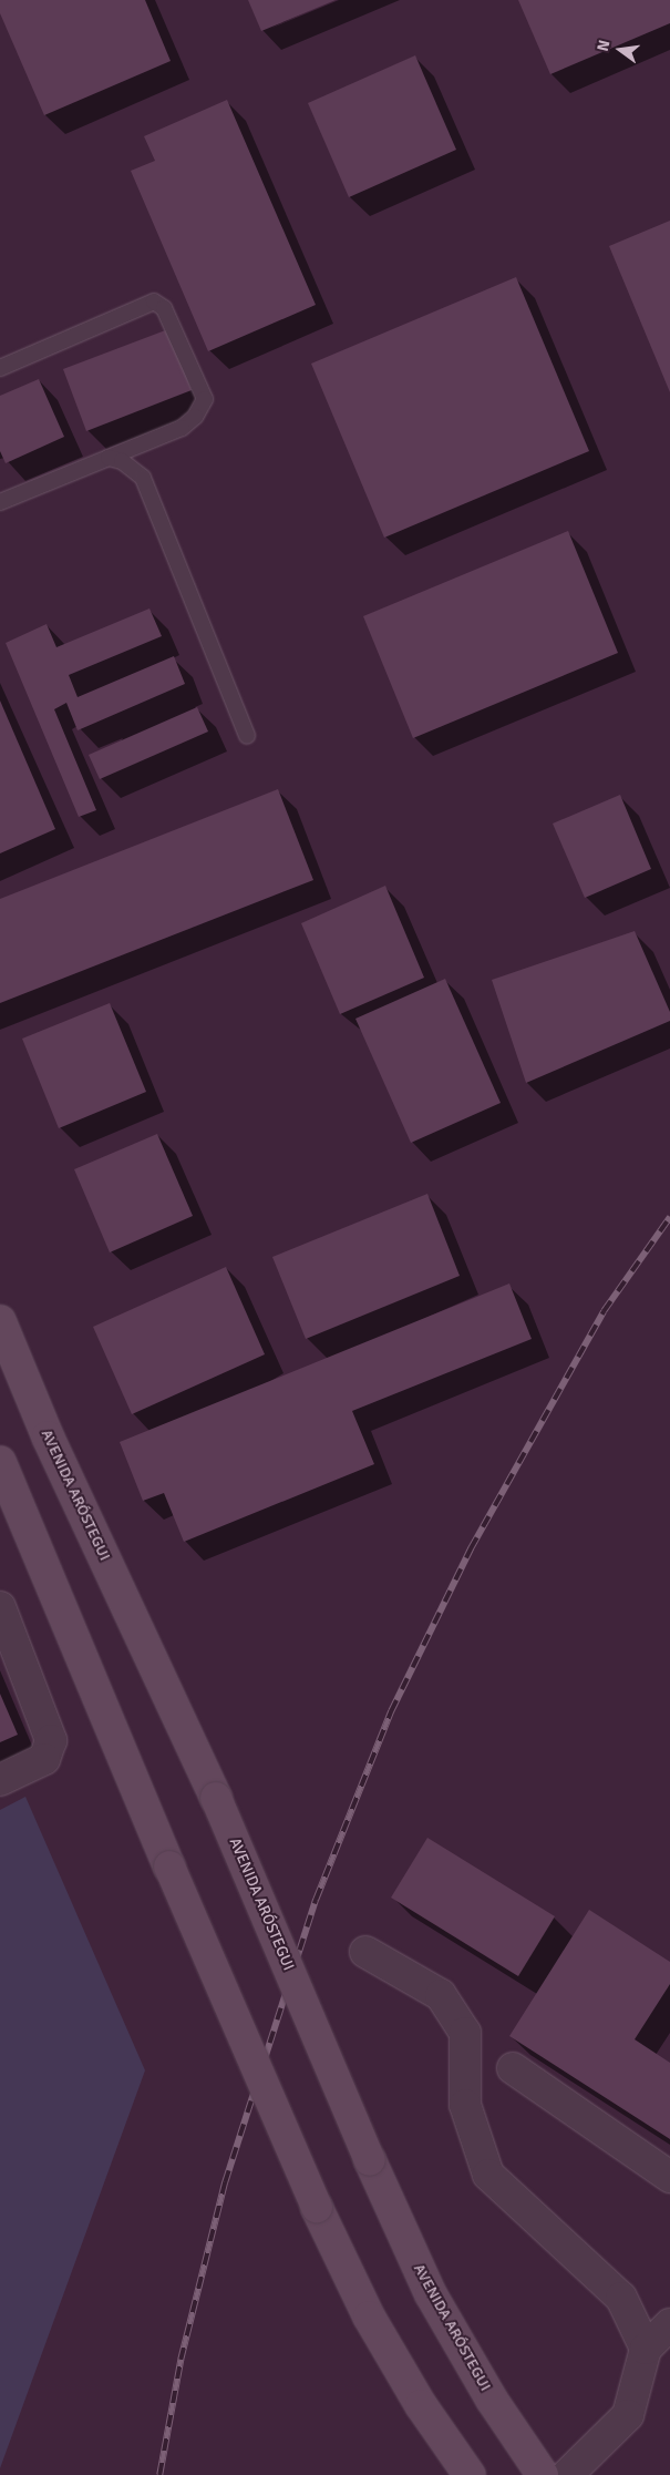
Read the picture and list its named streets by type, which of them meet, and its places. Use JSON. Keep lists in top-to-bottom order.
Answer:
{
  "streets": {
    "main road": ["AVENIDA ARÓSTEGUI"]
  },
  "north": "left"
}
